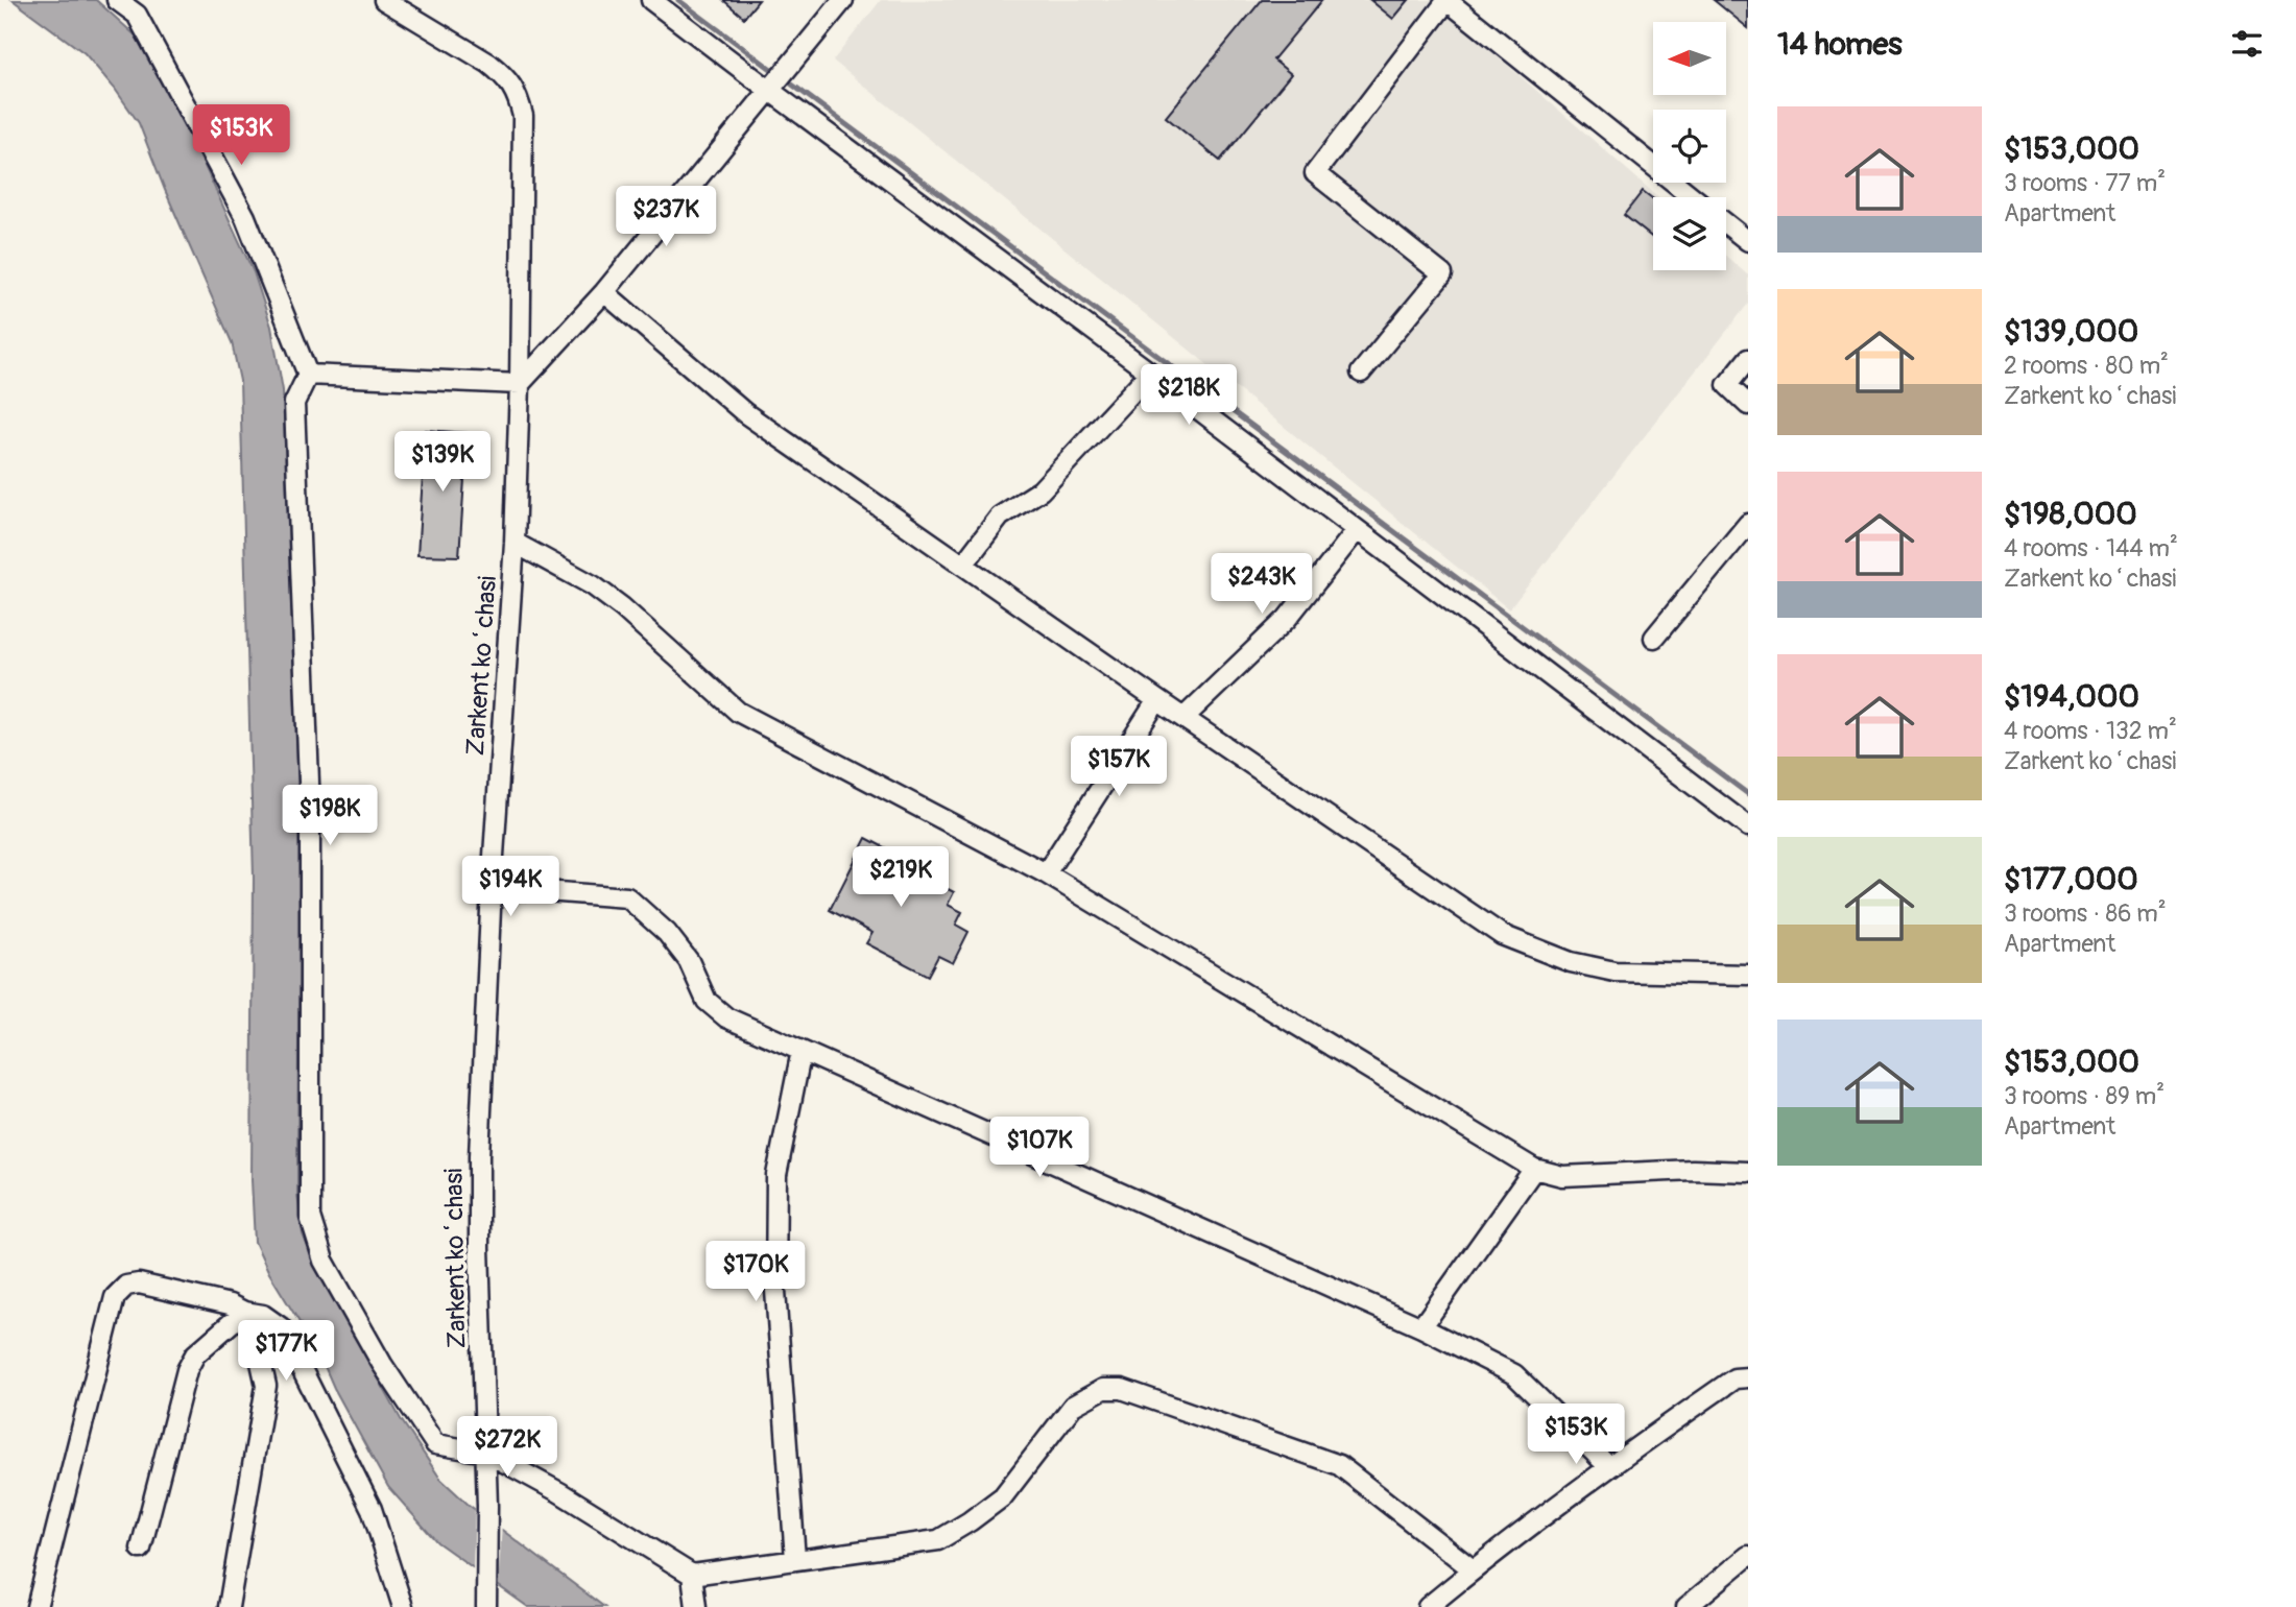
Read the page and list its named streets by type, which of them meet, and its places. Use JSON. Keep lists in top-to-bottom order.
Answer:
{
  "streets": {
    "street": ["Zarkent koʻchasi"]
  },
  "north": "left",
  "page": {
    "heading": "14 homes",
    "list": [
      {
        "name": "$153,000",
        "note": "3 rooms · 77 m² · Apartment"
      },
      {
        "name": "$139,000",
        "note": "2 rooms · 80 m² · Zarkent koʻchasi"
      },
      {
        "name": "$198,000",
        "note": "4 rooms · 144 m² · Zarkent koʻchasi"
      },
      {
        "name": "$194,000",
        "note": "4 rooms · 132 m² · Zarkent koʻchasi"
      },
      {
        "name": "$177,000",
        "note": "3 rooms · 86 m² · Apartment"
      },
      {
        "name": "$153,000",
        "note": "3 rooms · 89 m² · Apartment"
      }
    ],
    "price": [
      "$153K",
      "$237K",
      "$218K",
      "$139K",
      "$243K",
      "$157K",
      "$198K",
      "$219K",
      "$194K",
      "$107K",
      "$170K",
      "$177K",
      "$153K",
      "$272K"
    ]
  }
}
